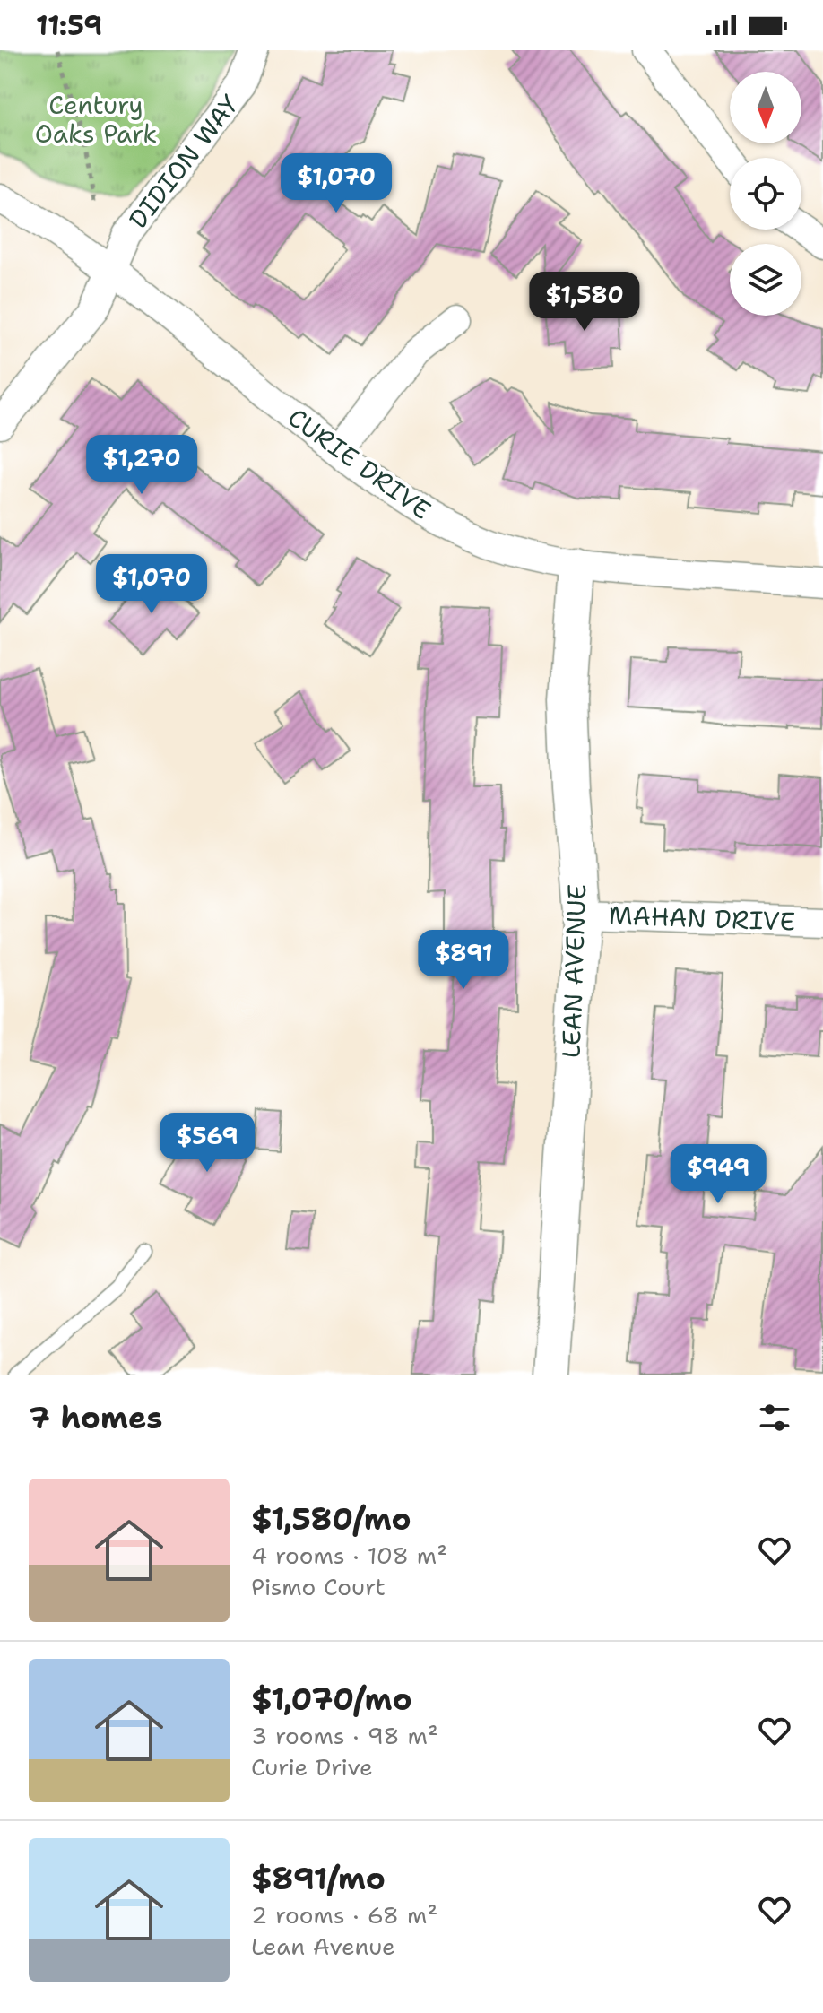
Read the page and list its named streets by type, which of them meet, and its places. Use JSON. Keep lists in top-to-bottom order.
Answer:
{
  "streets": {
    "street": [
      "DIDION WAY",
      "CURIE DRIVE",
      "MAHAN DRIVE",
      "LEAN AVENUE"
    ]
  },
  "crossings": [
    ["DIDION WAY", "CURIE DRIVE"],
    ["CURIE DRIVE", "LEAN AVENUE"],
    ["MAHAN DRIVE", "LEAN AVENUE"]
  ],
  "parks": ["Century Oaks Park"],
  "north": "bottom",
  "page": {
    "status": "11:59",
    "price": [
      "$1,070",
      "$1,580",
      "$1,270",
      "$1,070",
      "$891",
      "$569",
      "$949"
    ],
    "heading": "7 homes",
    "list": [
      {
        "name": "$1,580/mo",
        "note": "4 rooms · 108 m² · Pismo Court"
      },
      {
        "name": "$1,070/mo",
        "note": "3 rooms · 98 m² · Curie Drive"
      },
      {
        "name": "$891/mo",
        "note": "2 rooms · 68 m² · Lean Avenue"
      }
    ]
  }
}
